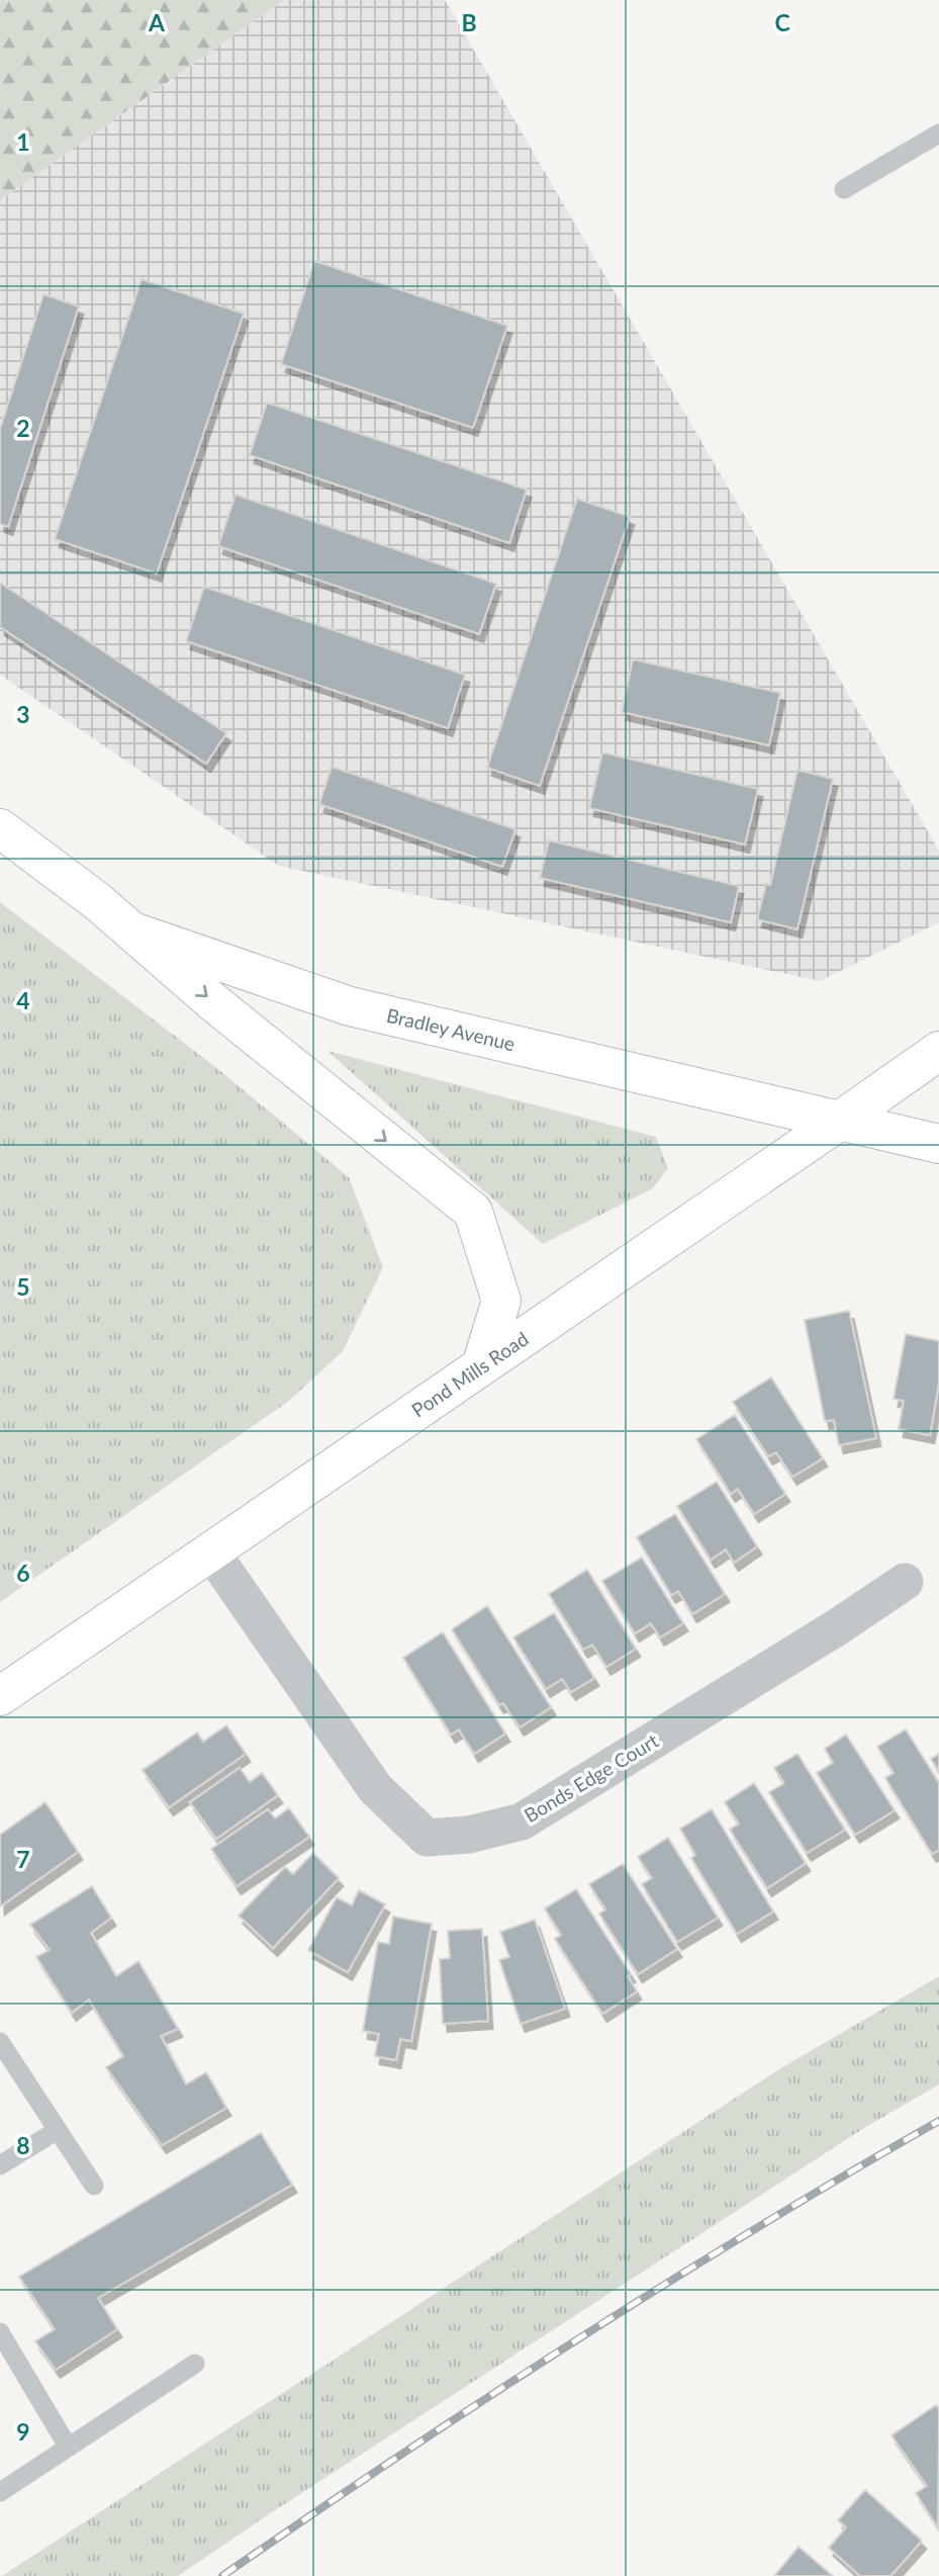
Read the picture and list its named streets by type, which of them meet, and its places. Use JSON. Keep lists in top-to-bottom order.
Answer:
{
  "streets": {
    "main road": ["Bradley Avenue", "Pond Mills Road"],
    "street": ["Bonds Edge Court"]
  },
  "crossings": [
    ["Bradley Avenue", "Pond Mills Road"],
    ["Pond Mills Road", "Bonds Edge Court"]
  ],
  "grid": {
    "columns": ["A", "B", "C"],
    "rows": [
      "1",
      "2",
      "3",
      "4",
      "5",
      "6",
      "7",
      "8",
      "9"
    ]
  }
}
